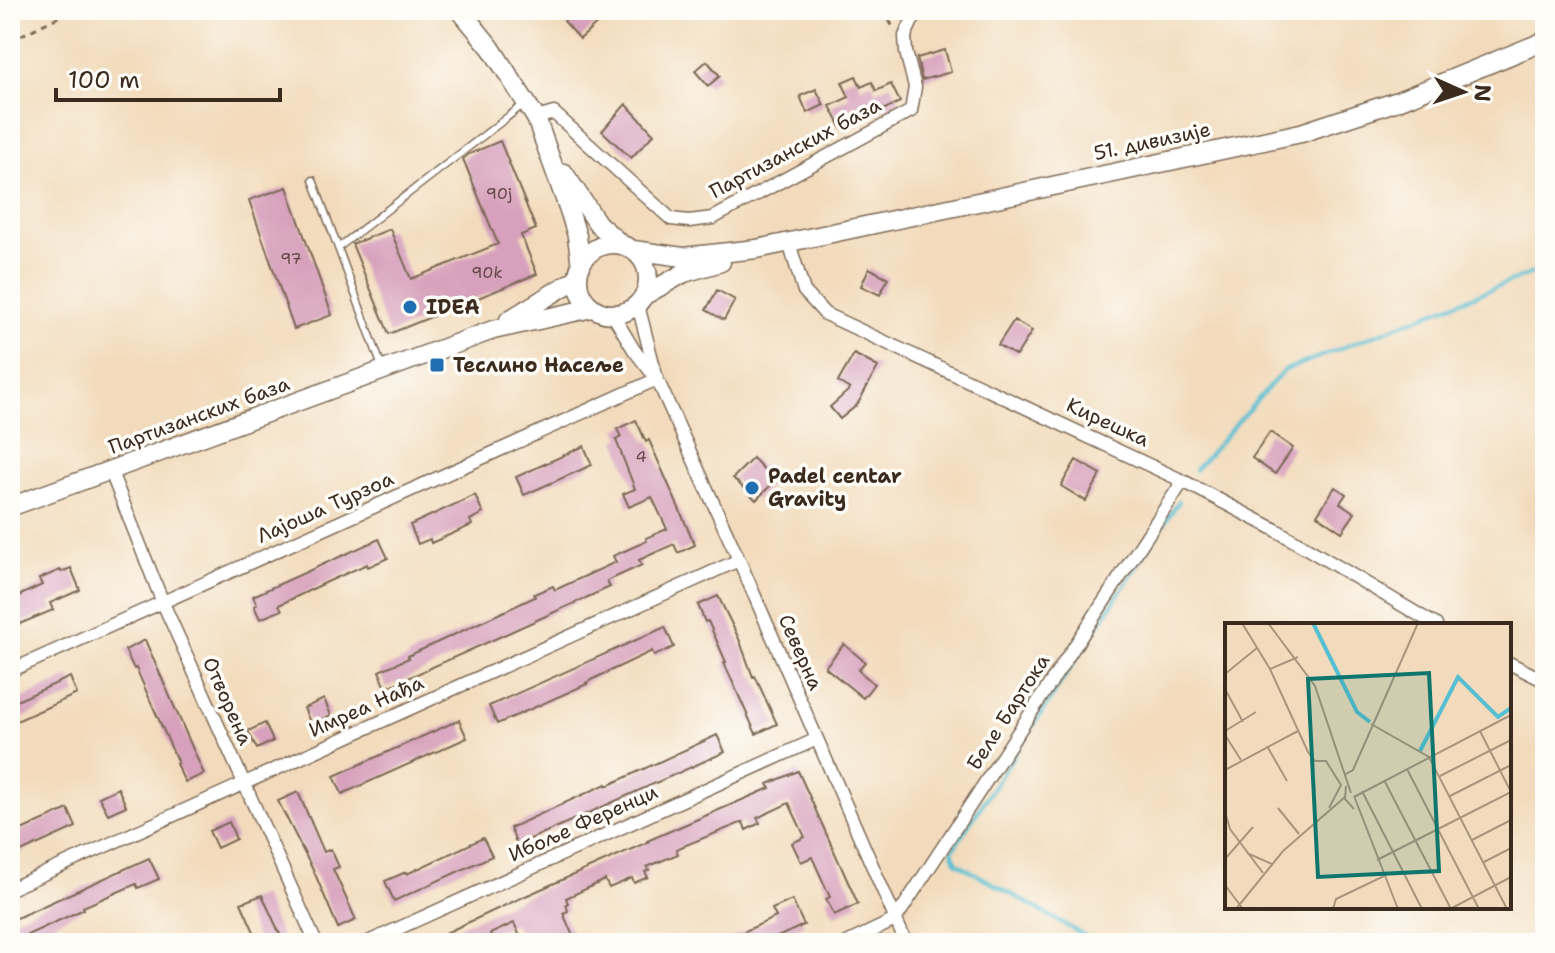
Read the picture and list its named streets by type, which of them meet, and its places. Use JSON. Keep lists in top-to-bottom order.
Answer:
{
  "streets": {
    "street": [
      "51. дивизије",
      "Партизанских база",
      "Кирешка",
      "Лајоша Турзоа",
      "Северна",
      "Отворена",
      "Имреа Нађа",
      "Беле Бартока",
      "Ибоље Ференци"
    ]
  },
  "crossings": [
    ["51. дивизије", "Партизанских база"],
    ["51. дивизије", "Кирешка"],
    ["51. дивизије", "Северна"],
    ["Партизанских база", "Северна"],
    ["Партизанских база", "Отворена"],
    ["Кирешка", "Беле Бартока"],
    ["Лајоша Турзоа", "Северна"],
    ["Лајоша Турзоа", "Отворена"],
    ["Северна", "Имреа Нађа"],
    ["Северна", "Беле Бартока"],
    ["Северна", "Ибоље Ференци"],
    ["Отворена", "Имреа Нађа"]
  ],
  "places": {
    "other": ["IDEA", "Padel centar Gravity"],
    "transit": ["Теслино Насеље"]
  },
  "house_numbers": [
    "90j",
    "97",
    "90k",
    "4"
  ],
  "scale_bar": "100 m",
  "north": "right"
}
